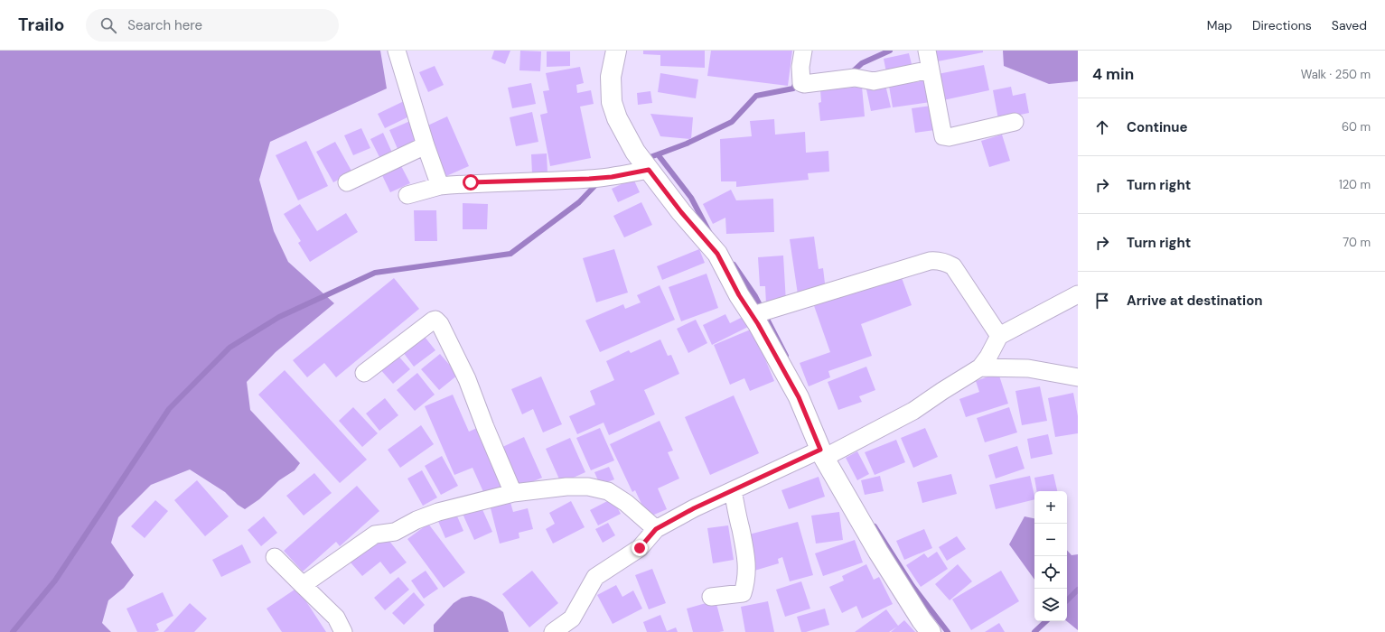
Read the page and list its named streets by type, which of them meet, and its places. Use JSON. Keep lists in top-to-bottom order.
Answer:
{
  "page": {
    "header": "Trailo",
    "search": "Search here",
    "nav": ["Map", "Directions", "Saved"],
    "heading": ["4 min", "Walk · 250 m"],
    "list": [
      ["Continue", "60 m"],
      ["Turn right", "120 m"],
      ["Turn right", "70 m"],
      "Arrive at destination"
    ],
    "map_buttons": ["+", "−"]
  }
}
